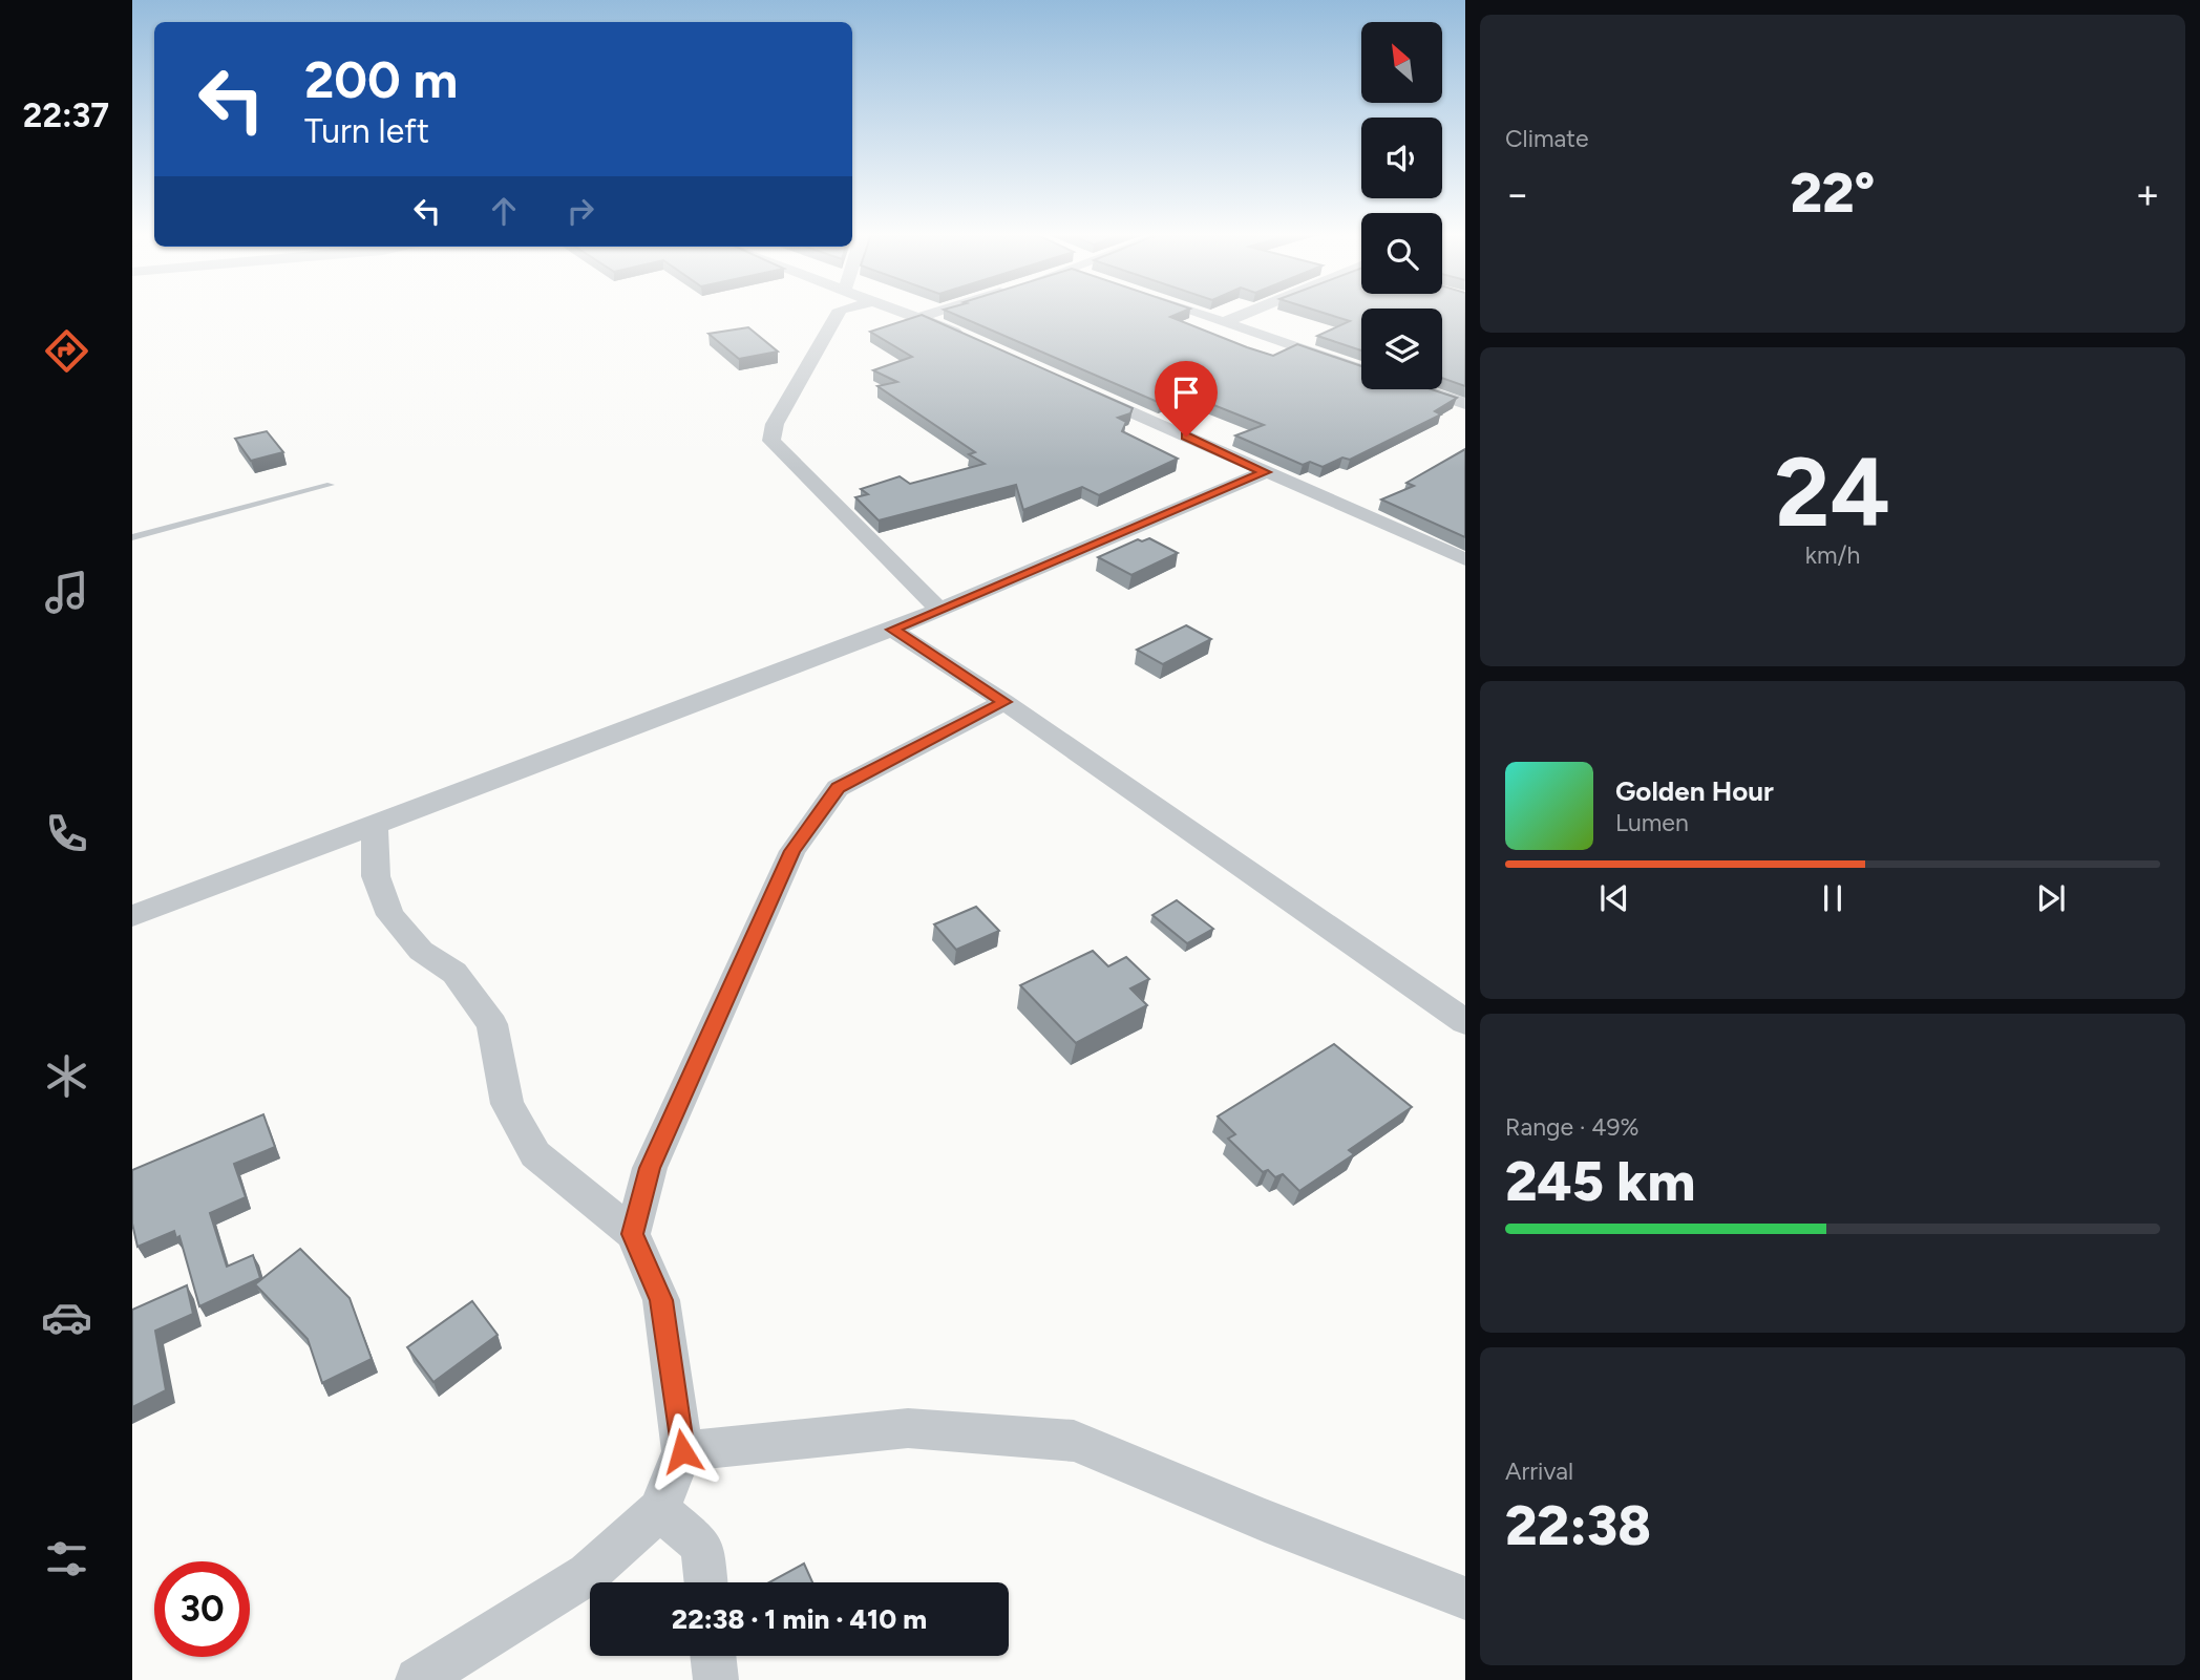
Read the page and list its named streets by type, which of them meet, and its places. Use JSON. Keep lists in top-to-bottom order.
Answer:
{
  "north": "top left",
  "page": {
    "tabs": "22:37",
    "tile": [
      "Climate",
      ["24", "km/h"],
      ["Range · 49%", "245 km"],
      ["Arrival", "22:38"]
    ],
    "turn": ["200 m", "Turn left"],
    "heat": ["−", "22°", "+"],
    "song": ["Golden Hour", "Lumen"],
    "limit": "30",
    "trip": "22:38 · 1 min · 410 m"
  }
}
